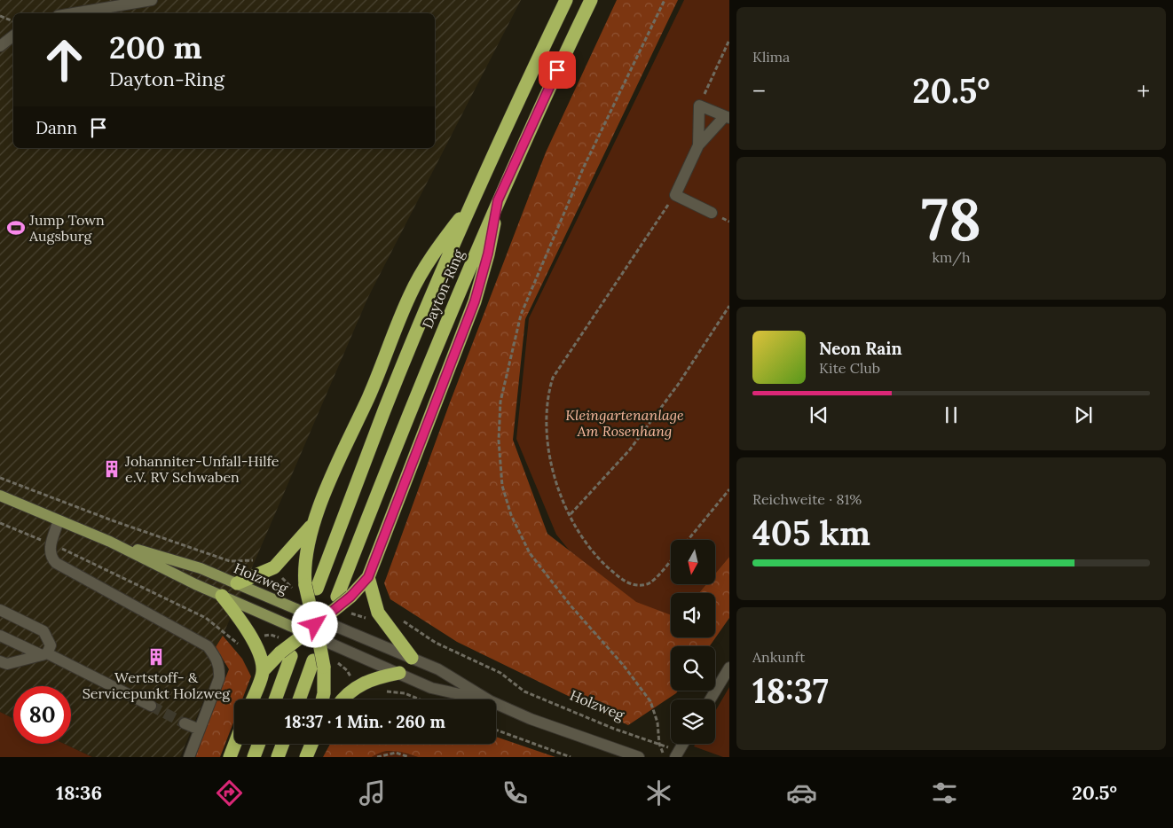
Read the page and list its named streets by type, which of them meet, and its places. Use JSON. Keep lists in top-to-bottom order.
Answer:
{
  "streets": {
    "highway": ["Dayton-Ring"],
    "main road": ["Holzweg"]
  },
  "crossings": [
    ["Dayton-Ring", "Holzweg"]
  ],
  "parks": ["Kleingartenanlage Am Rosenhang"],
  "places": {
    "sports": ["Jump Town Augsburg"],
    "building": ["Johanniter-Unfall-Hilfe e.V. RV Schwaben", "Wertstoff- & Servicepunkt Holzweg"]
  },
  "north": "bottom",
  "page": {
    "tile": [
      "Klima",
      ["78", "km/h"],
      ["Reichweite · 81%", "405 km"],
      ["Ankunft", "18:37"]
    ],
    "turn": ["200 m", "Dayton-Ring"],
    "heat": ["−", "20.5°", "+"],
    "then": "Dann",
    "song": ["Neon Rain", "Kite Club"],
    "limit": "80",
    "trip": "18:37 · 1 Min. · 260 m",
    "tabs": ["18:36", "20.5°"]
  }
}
